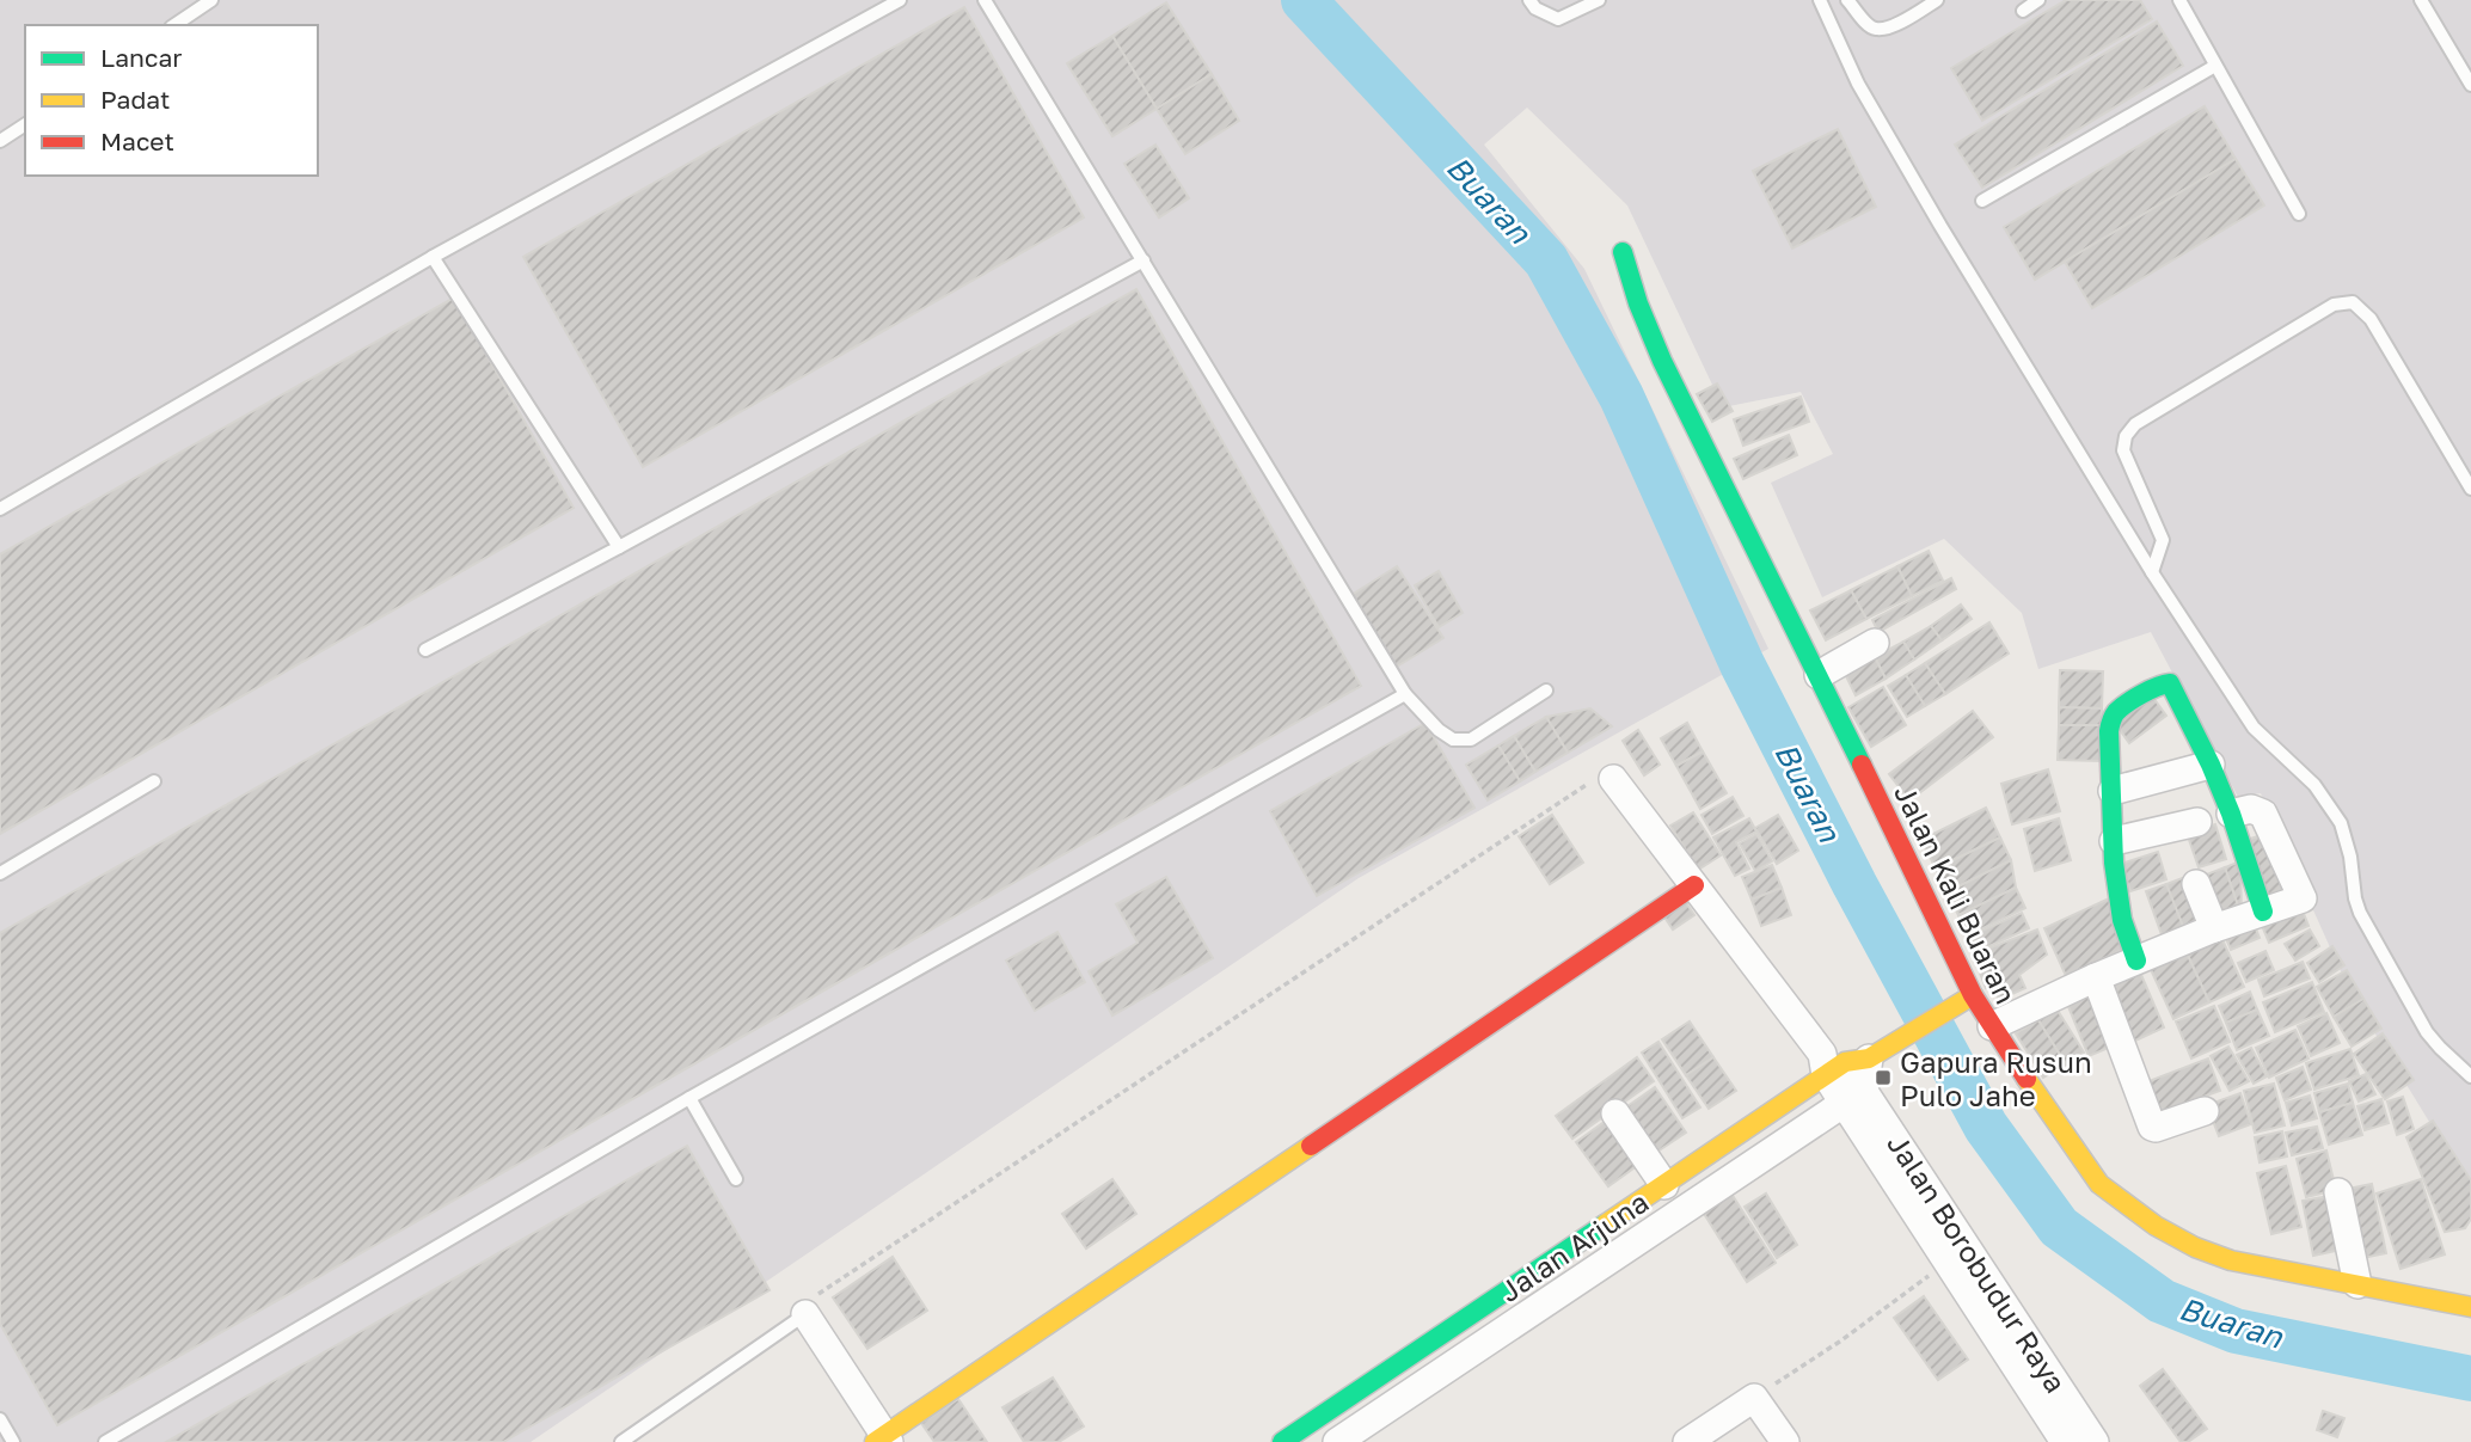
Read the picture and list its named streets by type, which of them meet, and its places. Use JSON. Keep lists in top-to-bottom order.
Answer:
{
  "streets": {
    "street": ["Jalan Kali Buaran", "Jalan Arjuna", "Jalan Borobudur Raya"]
  },
  "crossings": [
    ["Jalan Kali Buaran", "Jalan Arjuna"],
    ["Jalan Arjuna", "Jalan Borobudur Raya"]
  ],
  "water": ["Buaran"],
  "places": {
    "transit": ["Gapura Rusun Pulo Jahe"]
  },
  "legend": ["Lancar", "Padat", "Macet"]
}
